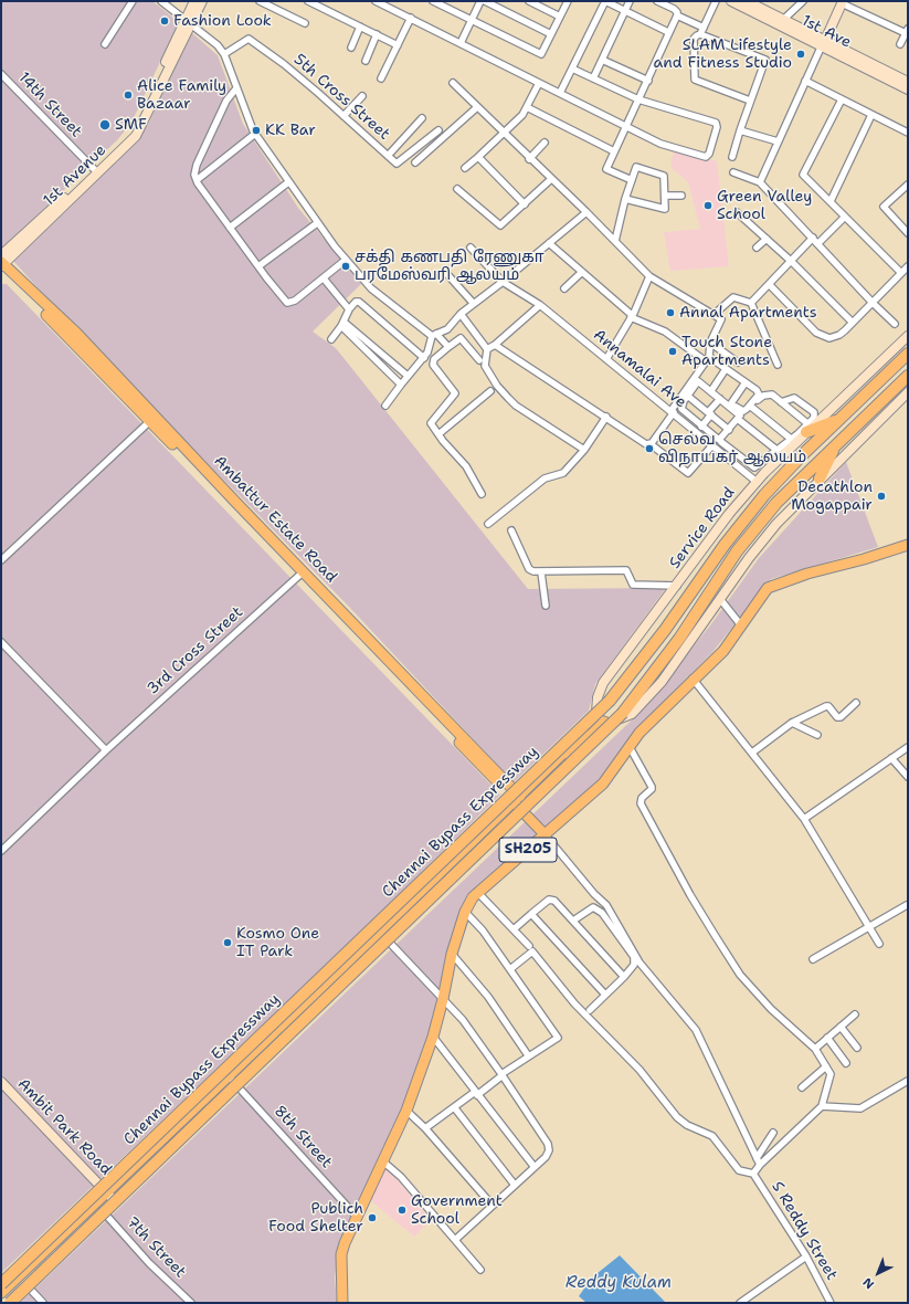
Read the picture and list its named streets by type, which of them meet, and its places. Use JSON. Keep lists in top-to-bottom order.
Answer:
{
  "streets": {
    "highway": ["Chennai Bypass Expressway"],
    "main road": ["Ambattur Estate Road", "SH205"],
    "street": [
      "1st Ave",
      "5th Cross Street",
      "14th Street",
      "1st Avenue",
      "Annamalai Ave",
      "Service Road",
      "3rd Cross Street",
      "Ambit Park Road",
      "8th Street",
      "S Reddy Street",
      "7th Street"
    ]
  },
  "crossings": [
    ["14th Street", "1st Avenue"],
    ["1st Avenue", "Ambattur Estate Road"],
    ["Annamalai Ave", "Service Road"],
    ["Ambattur Estate Road", "3rd Cross Street"],
    ["Ambattur Estate Road", "SH205"],
    ["SH205", "8th Street"]
  ],
  "water": ["Reddy Kulam"],
  "places": [
    "Fashion Look",
    "SLAM Lifestyle and Fitness Studio",
    "Alice Family Bazaar",
    "SMF",
    "KK Bar",
    "Green Valley School",
    "சக்தி கணபதி ரேணுகா பரமேஸ்வரி ஆலயம்",
    "Annal Apartments",
    "Touch Stone Apartments",
    "செல்வ விநாயகர் ஆலயம்",
    "Decathlon Mogappair",
    "Kosmo One IT Park",
    "Government School",
    "Publich Food Shelter"
  ],
  "north": "bottom left"
}
